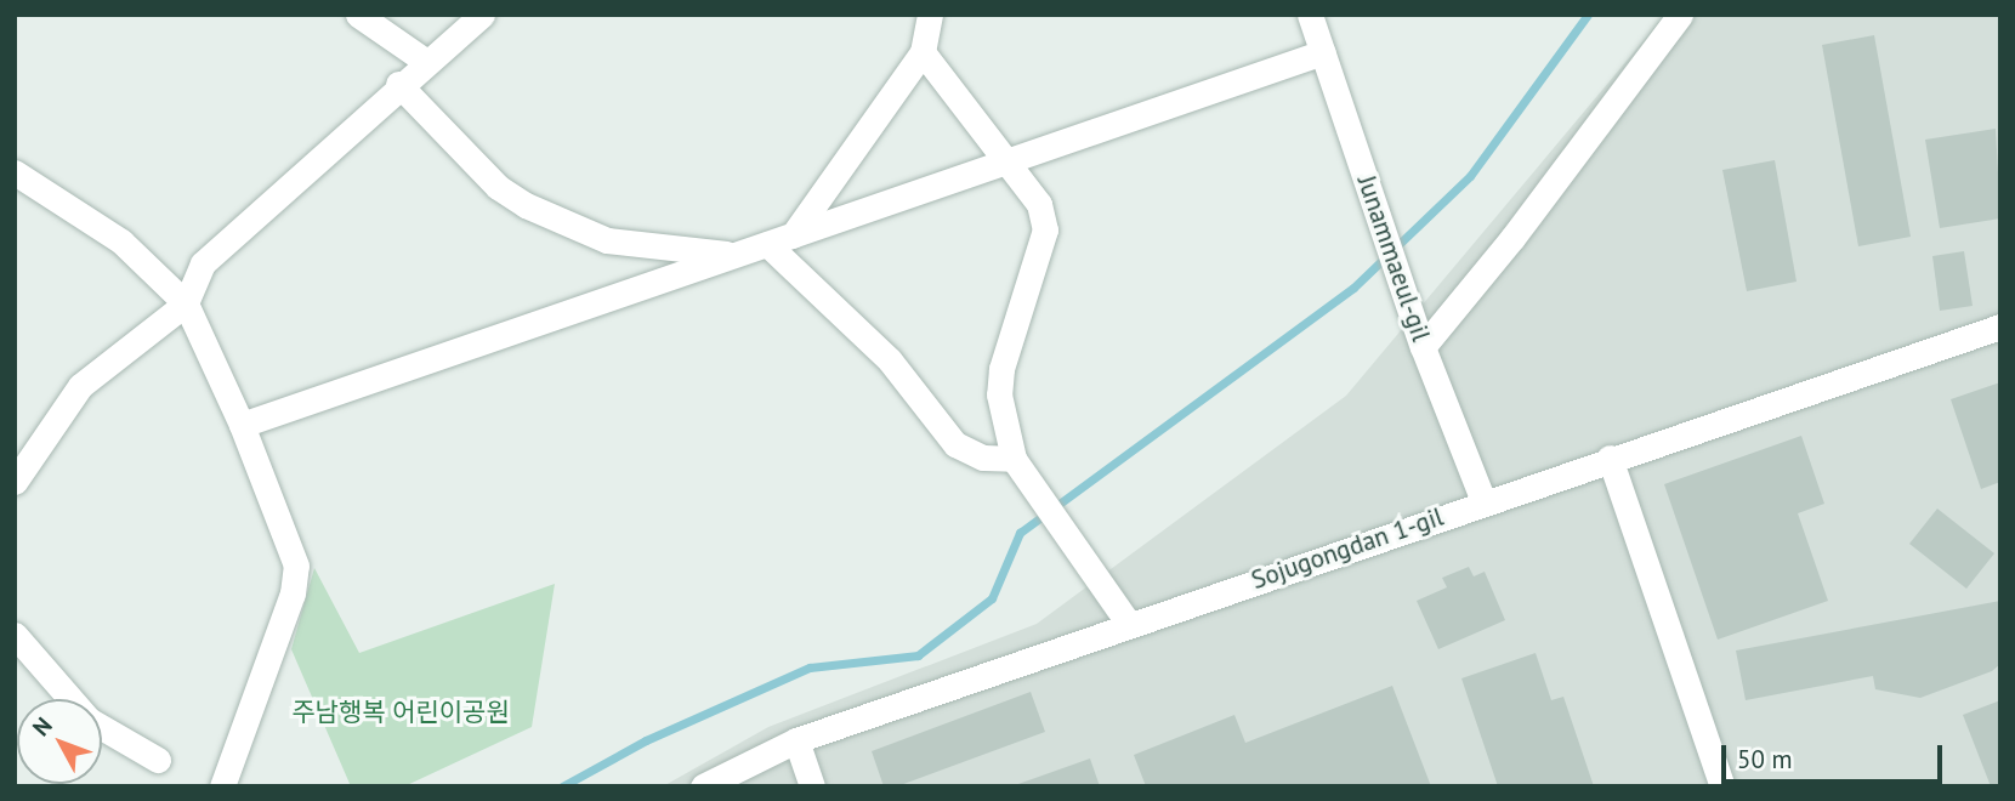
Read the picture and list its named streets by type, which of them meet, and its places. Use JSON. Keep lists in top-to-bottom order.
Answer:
{
  "streets": {
    "street": ["Junammaeul-gil", "Sojugongdan 1-gil"]
  },
  "crossings": [
    ["Junammaeul-gil", "Sojugongdan 1-gil"]
  ],
  "parks": ["주남행복 어린이공원"],
  "scale_bar": "50 m",
  "north": "top left"
}
